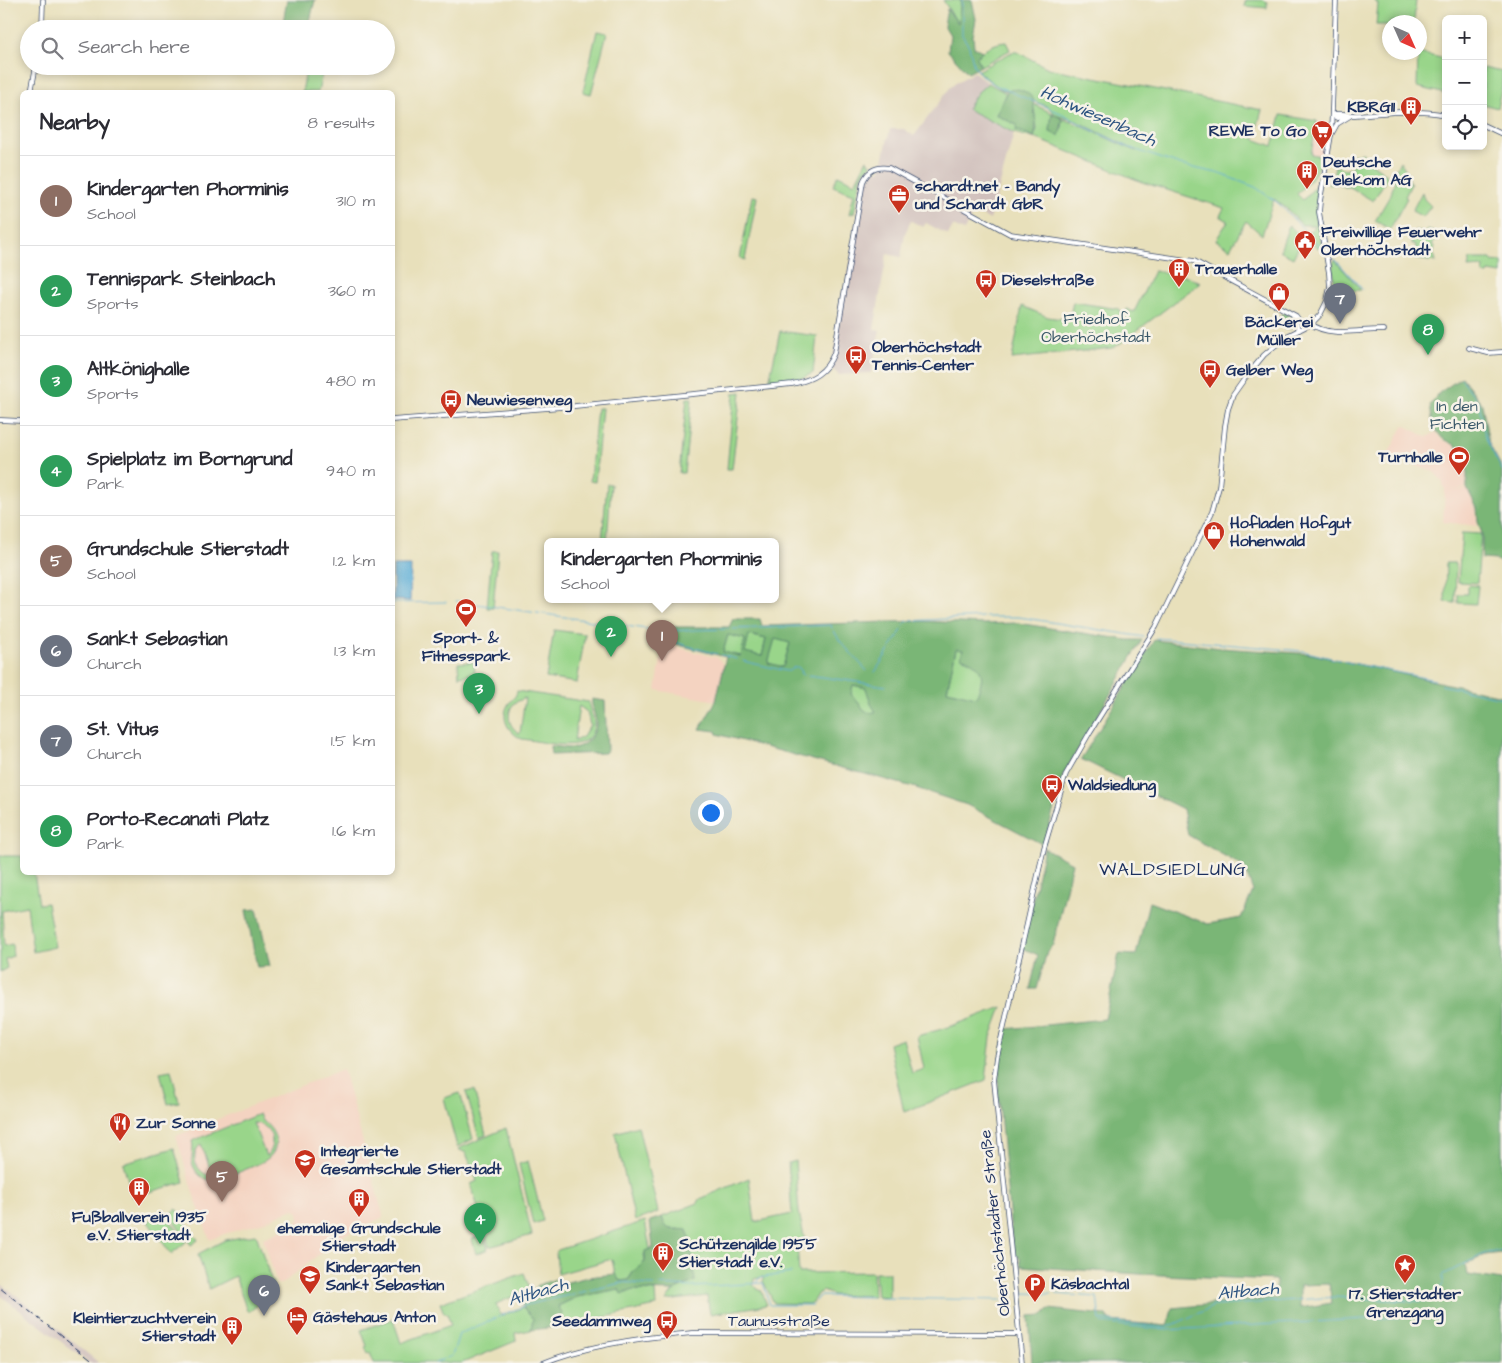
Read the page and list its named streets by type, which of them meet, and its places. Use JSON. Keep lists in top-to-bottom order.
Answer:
{
  "streets": {
    "street": ["Oberhöchstadter Straße", "Taunusstraße"]
  },
  "crossings": [
    ["Oberhöchstadter Straße", "Taunusstraße"]
  ],
  "districts": ["WALDSIEDLUNG"],
  "water": ["Hohwiesenbach", "Altbach"],
  "parks": ["Friedhof Oberhöchstadt", "In den Fichten"],
  "places": {
    "building": [
      "KBRG11",
      "Deutsche Telekom AG",
      "Trauerhalle",
      "Fußballverein 1935 e.V. Stierstadt",
      "ehemalige Grundschule Stierstadt",
      "Schützengilde 1955 Stierstadt e.V.",
      "Kleintierzuchtverein Stierstadt"
    ],
    "supermarket": ["REWE To Go"],
    "office": ["schardt.net - Bandy und Schardt GbR"],
    "public building": ["Freiwillige Feuerwehr Oberhöchstadt"],
    "bus stop": [
      "Dieselstraße",
      "Oberhöchstadt Tennis-Center",
      "Gelber Weg",
      "Neuwiesenweg",
      "Waldsiedlung",
      "Seedammweg"
    ],
    "shop": ["Bäckerei Müller", "Hofladen Hofgut Hohenwald"],
    "sports": ["Turnhalle", "Sport- & Fitnesspark"],
    "restaurant": ["Zur Sonne"],
    "school or university": ["Integrierte Gesamtschule Stierstadt", "Kindergarten Sankt Sebastian"],
    "place": ["17. Stierstadter Grenzgang"],
    "parking": ["Käsbachtal"],
    "hotel": ["Gästehaus Anton"]
  },
  "north": "bottom right",
  "page": {
    "map_buttons": ["+", "−"],
    "search": "Search here",
    "heading": ["Nearby", "8 results"],
    "list": [
      {
        "mark": "1",
        "name": "Kindergarten Phorminis",
        "note": "School",
        "value": "310 m"
      },
      {
        "mark": "2",
        "name": "Tennispark Steinbach",
        "note": "Sports",
        "value": "360 m"
      },
      {
        "mark": "3",
        "name": "Altkönighalle",
        "note": "Sports",
        "value": "480 m"
      },
      {
        "mark": "4",
        "name": "Spielplatz im Borngrund",
        "note": "Park",
        "value": "940 m"
      },
      {
        "mark": "5",
        "name": "Grundschule Stierstadt",
        "note": "School",
        "value": "1.2 km"
      },
      {
        "mark": "6",
        "name": "Sankt Sebastian",
        "note": "Church",
        "value": "1.3 km"
      },
      {
        "mark": "7",
        "name": "St. Vitus",
        "note": "Church",
        "value": "1.5 km"
      },
      {
        "mark": "8",
        "name": "Porto-Recanati Platz",
        "note": "Park",
        "value": "1.6 km"
      }
    ],
    "pins": [
      "7",
      "8",
      "2",
      "1",
      "3",
      "5",
      "4",
      "6"
    ],
    "popup": ["Kindergarten Phorminis", "School"]
  }
}
